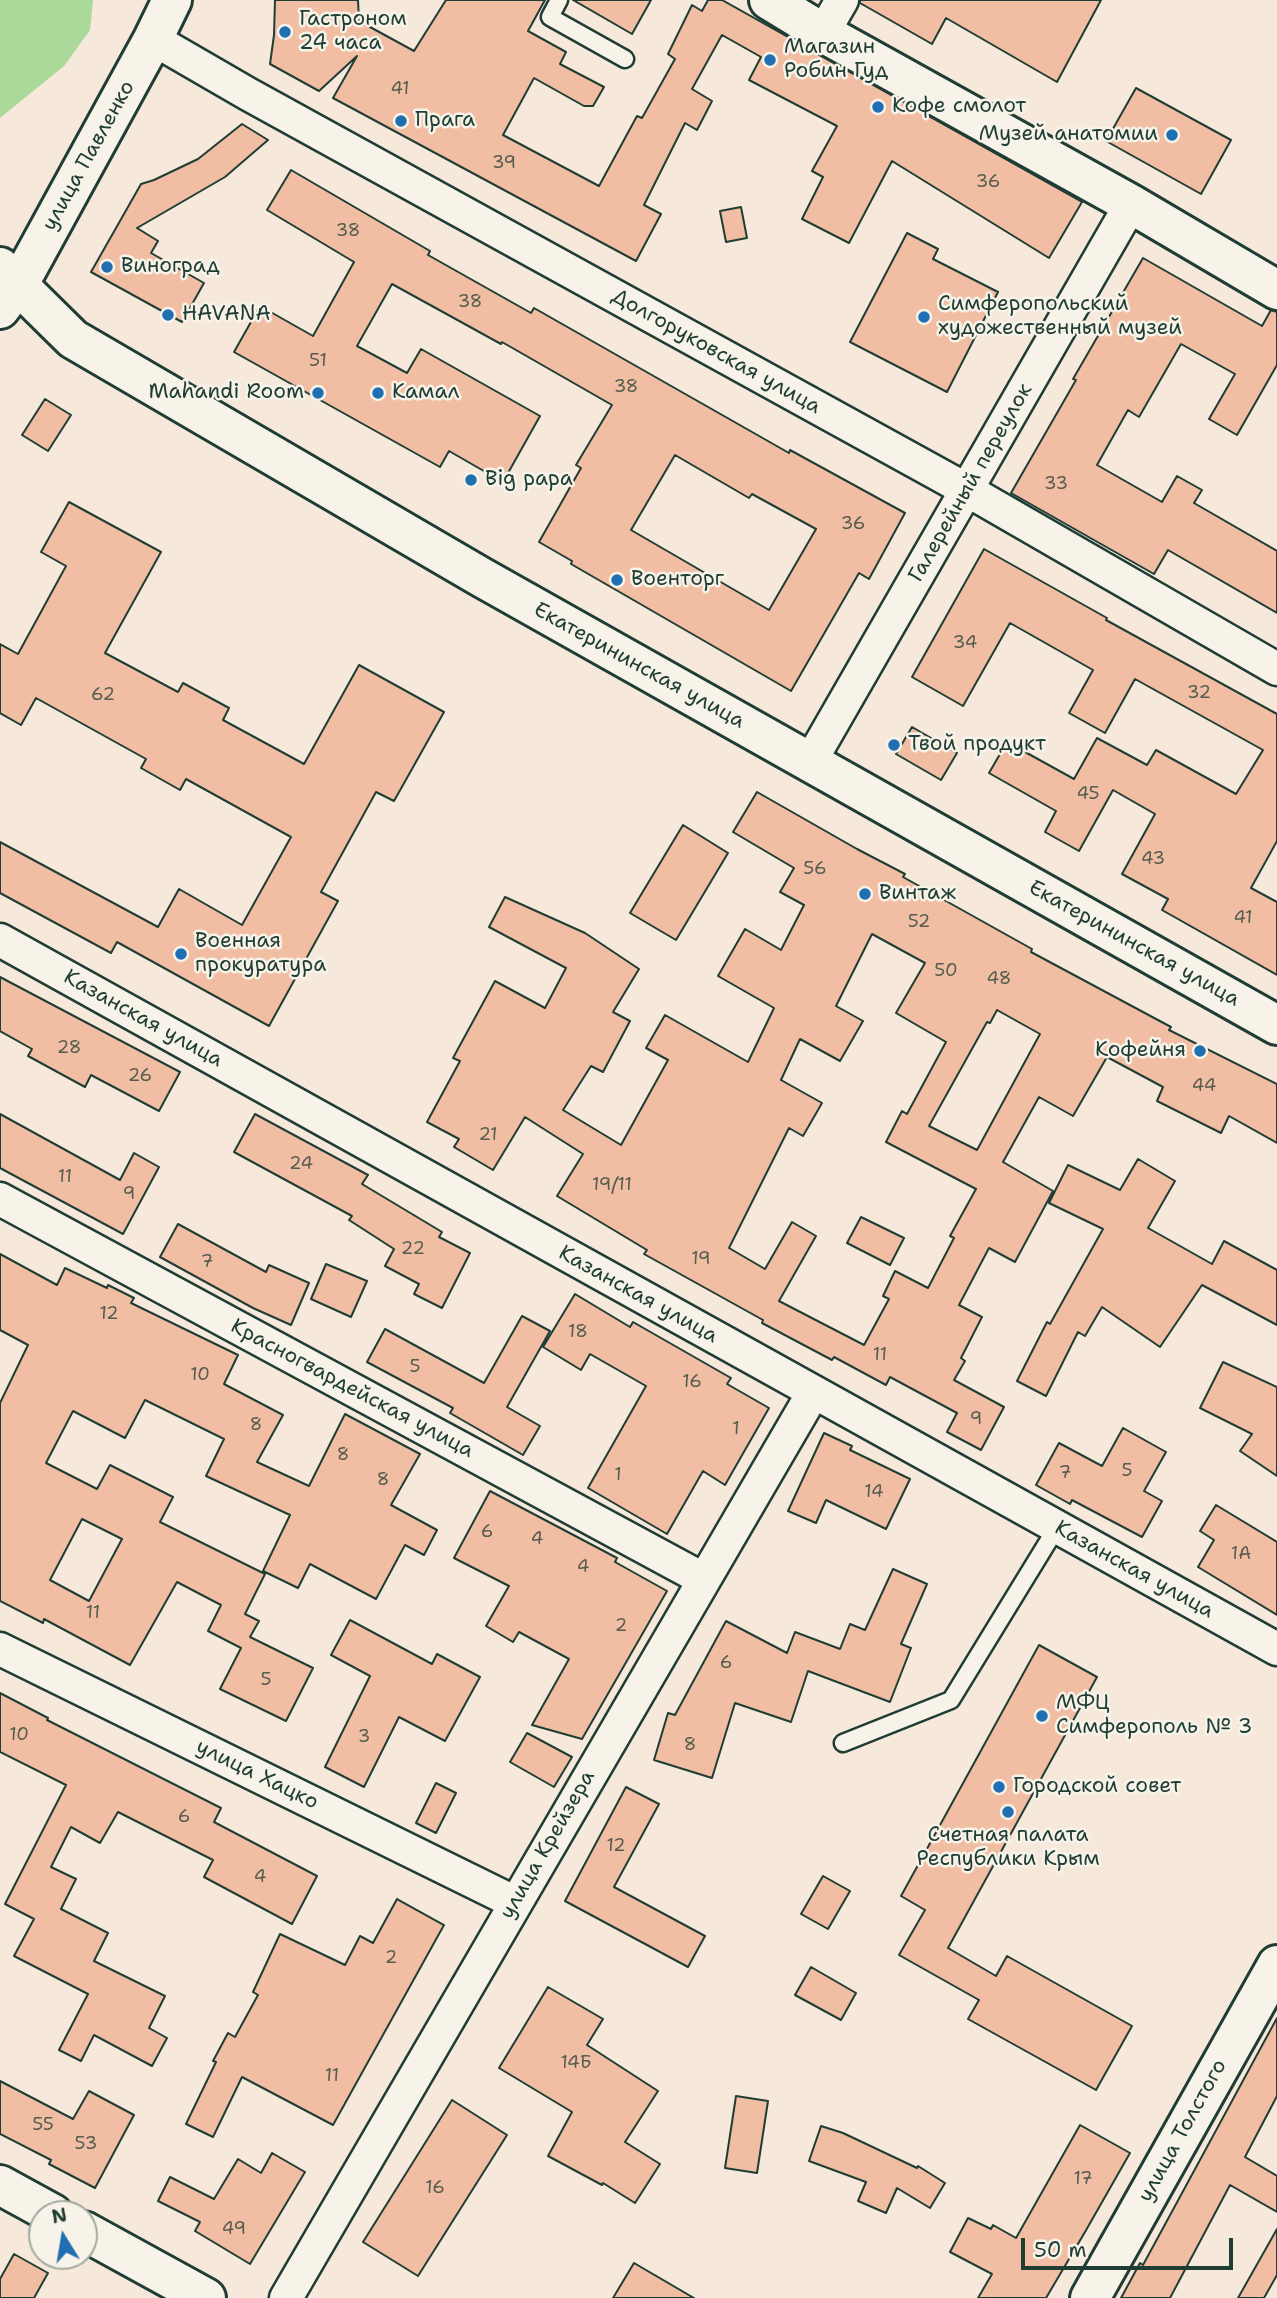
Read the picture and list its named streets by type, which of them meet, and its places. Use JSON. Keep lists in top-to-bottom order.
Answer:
{
  "streets": {
    "main road": ["улица Павленко", "Екатерининская улица", "улица Толстого"],
    "street": [
      "Долгоруковская улица",
      "Галерейный переулок",
      "Казанская улица",
      "Красногвардейская улица",
      "улица Хацко",
      "улица Крейзера"
    ]
  },
  "crossings": [
    ["улица Павленко", "Долгоруковская улица"],
    ["улица Павленко", "Екатерининская улица"],
    ["Долгоруковская улица", "Галерейный переулок"],
    ["Галерейный переулок", "Екатерининская улица"],
    ["Казанская улица", "улица Крейзера"],
    ["Красногвардейская улица", "улица Крейзера"],
    ["улица Хацко", "улица Крейзера"]
  ],
  "places": [
    "Гастроном 24 часа",
    "Магазин Робин Гуд",
    "Кофе смолот",
    "Прага",
    "Музей анатомии",
    "Виноград",
    "HAVANA",
    "Симферопольский художественный музей",
    "Mahandi Room",
    "Камал",
    "Big papa",
    "Военторг",
    "Твой продукт",
    "Винтаж",
    "Военная прокуратура",
    "Кофейня",
    "МФЦ Симферополь № 3",
    "Городской совет",
    "Счетная палата Республики Крым"
  ],
  "house_numbers": [
    "41",
    "39",
    "36",
    "38",
    "38",
    "51",
    "38",
    "33",
    "36",
    "34",
    "32",
    "62",
    "45",
    "43",
    "56",
    "41",
    "52",
    "50",
    "48",
    "28",
    "26",
    "44",
    "21",
    "24",
    "11",
    "19/11",
    "9",
    "22",
    "19",
    "7",
    "12",
    "18",
    "11",
    "5",
    "10",
    "16",
    "9",
    "8",
    "1",
    "8",
    "5",
    "7",
    "1",
    "8",
    "14",
    "6",
    "4",
    "1А",
    "4",
    "11",
    "2",
    "6",
    "5",
    "10",
    "3",
    "8",
    "6",
    "12",
    "4",
    "2",
    "14Б",
    "11",
    "55",
    "53",
    "17",
    "16",
    "49"
  ],
  "scale_bar": "50 m",
  "north": "top"
}
